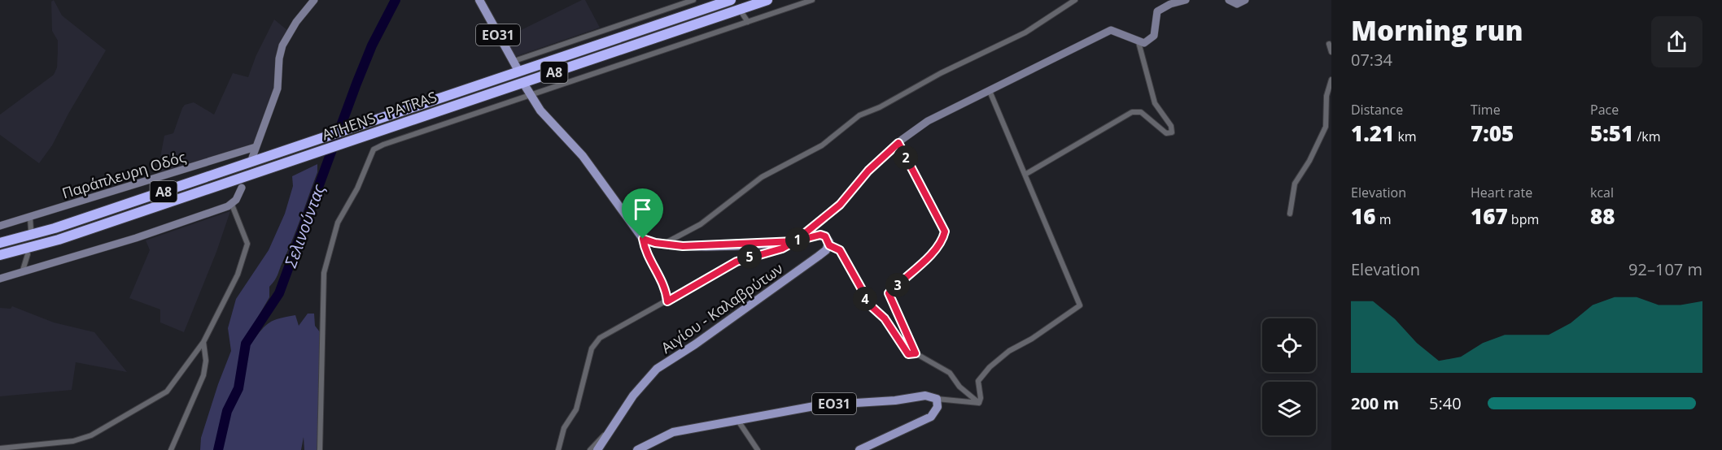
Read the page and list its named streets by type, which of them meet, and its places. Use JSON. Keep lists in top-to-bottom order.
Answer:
{
  "streets": {
    "highway": ["Α8", "ATHENS - PATRAS"],
    "main road": ["ΕΟ31", "Αιγίου - Καλαβρύτων"],
    "street": ["Παράπλευρη Οδός"]
  },
  "water": ["Σελινούντας"],
  "page": {
    "heading": ["Morning run", "07:34"],
    "stats": [
      ["Distance", "1.21 km"],
      ["Time", "7:05"],
      ["Pace", "5:51 /km"],
      ["Elevation", "16 m"],
      ["Heart rate", "167 bpm"],
      ["kcal", "88"]
    ],
    "pins": [
      "2",
      "1",
      "5",
      "3",
      "4"
    ],
    "chart": ["Elevation", "92–107 m"],
    "list": [
      {
        "name": "200 m",
        "note": "5:40"
      }
    ]
  }
}
